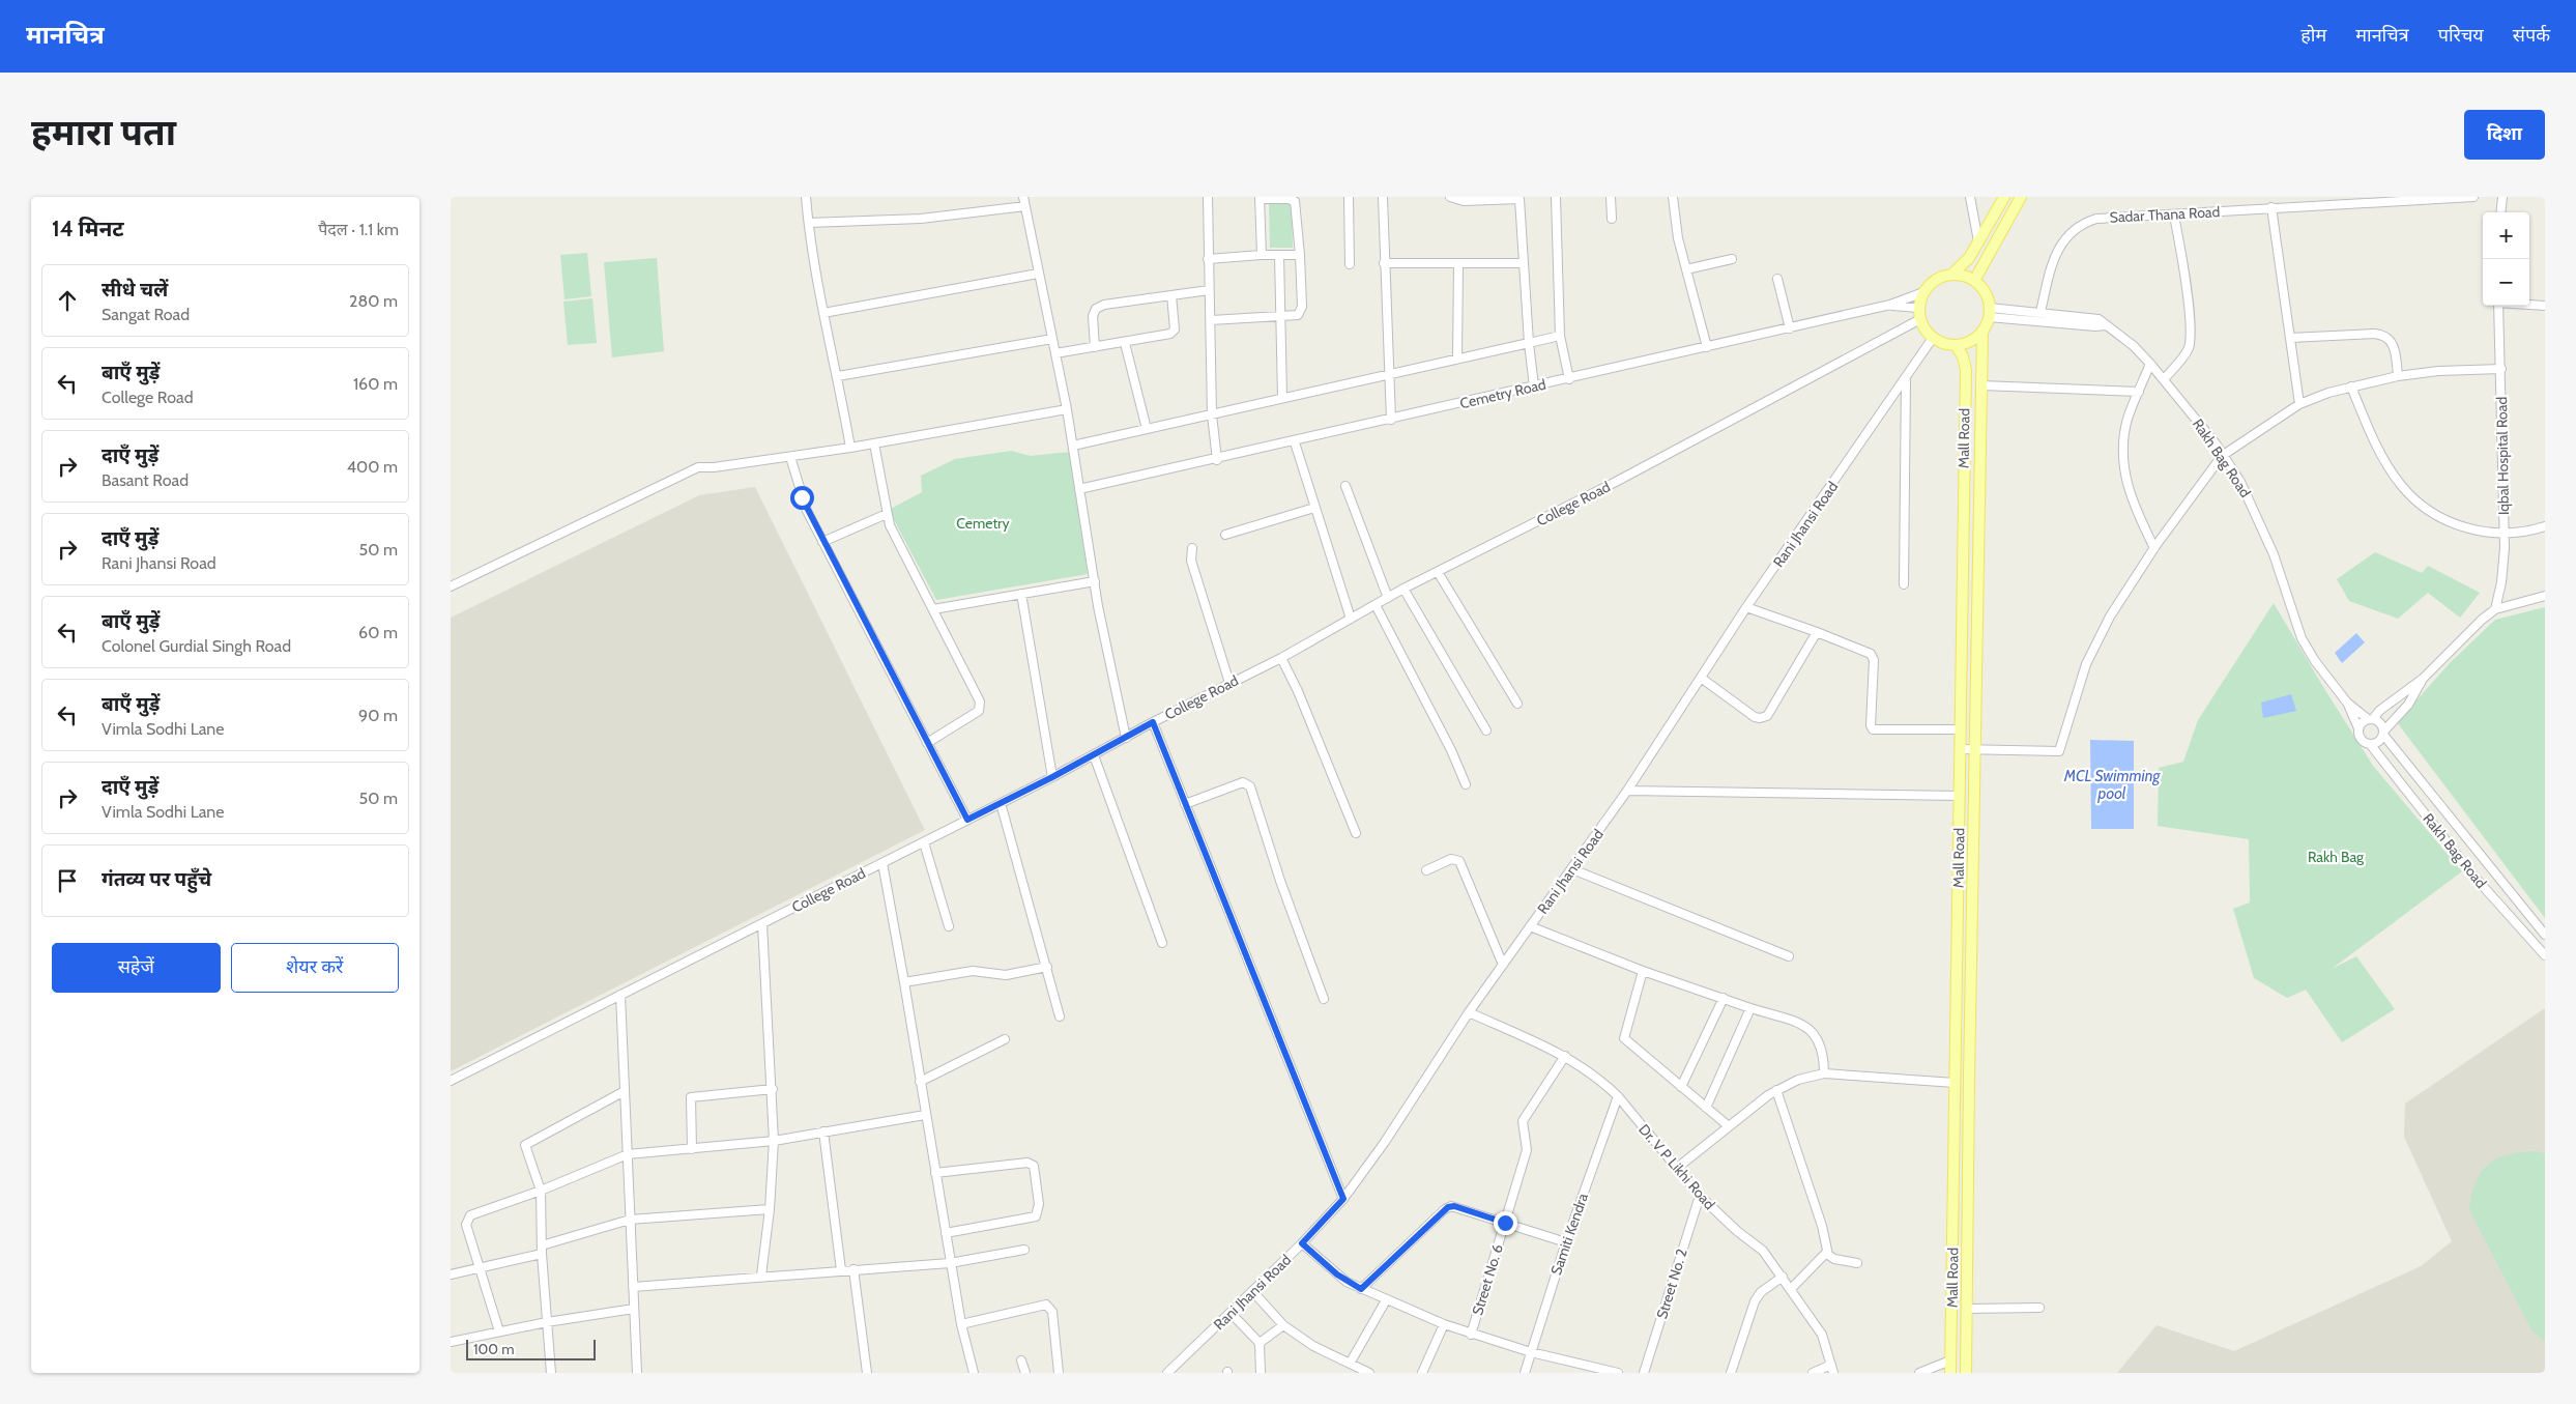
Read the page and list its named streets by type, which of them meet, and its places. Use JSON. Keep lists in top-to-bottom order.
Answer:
{
  "streets": {
    "main road": ["Mall Road"],
    "street": [
      "Sadar Thana Road",
      "Cemetry Road",
      "Iqbal Hospital Road",
      "Rakh Bag Road",
      "College Road",
      "Rani Jhansi Road",
      "Dr. V P Likhi Road",
      "Samiti Kendra",
      "Street No. 6",
      "Street No. 2"
    ]
  },
  "crossings": [
    ["Sadar Thana Road", "Rakh Bag Road"],
    ["Cemetry Road", "Mall Road"],
    ["Cemetry Road", "Rakh Bag Road"],
    ["Cemetry Road", "College Road"],
    ["Cemetry Road", "Rani Jhansi Road"],
    ["Mall Road", "Rakh Bag Road"],
    ["Mall Road", "College Road"],
    ["Mall Road", "Rani Jhansi Road"],
    ["Rakh Bag Road", "College Road"],
    ["Rakh Bag Road", "Rani Jhansi Road"],
    ["College Road", "Rani Jhansi Road"],
    ["Rani Jhansi Road", "Dr. V P Likhi Road"],
    ["Dr. V P Likhi Road", "Samiti Kendra"],
    ["Dr. V P Likhi Road", "Street No. 6"],
    ["Dr. V P Likhi Road", "Street No. 2"]
  ],
  "water": ["MCL Swimming pool"],
  "parks": ["Cemetry", "Rakh Bag"],
  "scale_bar": "100 m",
  "page": {
    "header": "मानचित्र",
    "nav": [
      "होम",
      "मानचित्र",
      "परिचय",
      "संपर्क"
    ],
    "title": "हमारा पता",
    "buttons": [
      "दिशा",
      ["सहेजें", "शेयर करें"]
    ],
    "heading": ["14 मिनट", "पैदल · 1.1 km"],
    "map_buttons": ["+", "−"],
    "list": [
      ["सीधे चलें", "Sangat Road", "280 m"],
      ["बाएँ मुड़ें", "College Road", "160 m"],
      ["दाएँ मुड़ें", "Basant Road", "400 m"],
      ["दाएँ मुड़ें", "Rani Jhansi Road", "50 m"],
      ["बाएँ मुड़ें", "Colonel Gurdial Singh Road", "60 m"],
      ["बाएँ मुड़ें", "Vimla Sodhi Lane", "90 m"],
      ["दाएँ मुड़ें", "Vimla Sodhi Lane", "50 m"],
      "गंतव्य पर पहुँचे"
    ],
    "scale": "100 m"
  }
}
